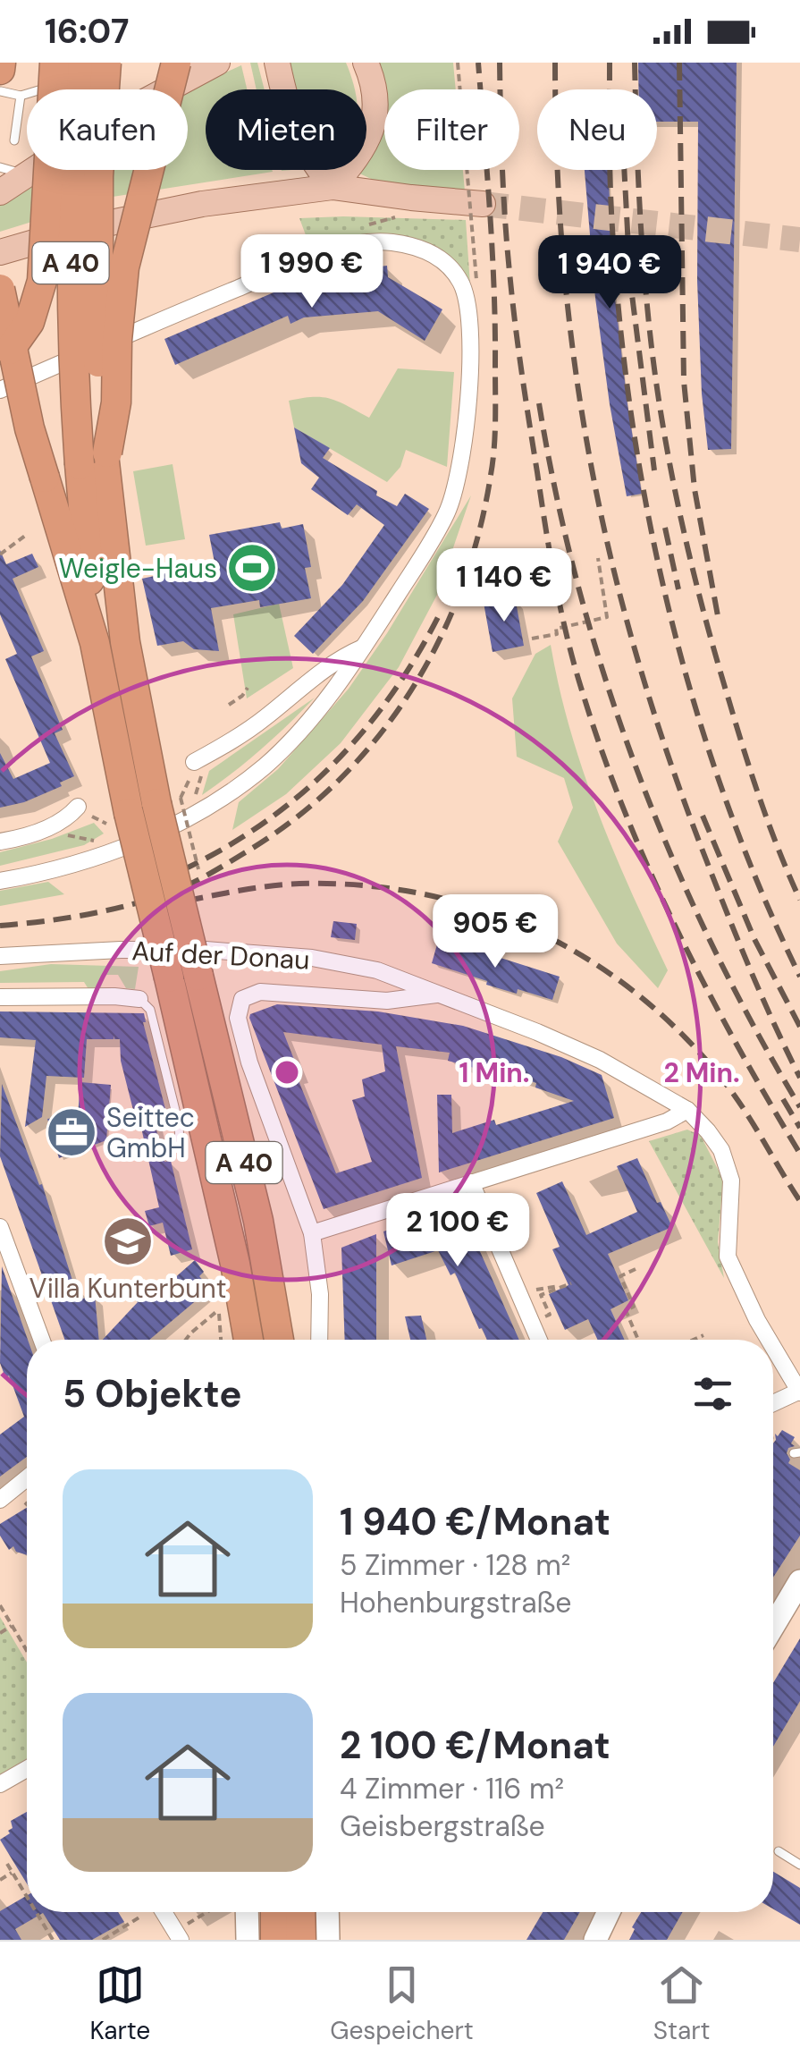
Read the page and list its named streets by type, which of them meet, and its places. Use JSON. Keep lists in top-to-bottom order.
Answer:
{
  "streets": {
    "highway": ["A 40"],
    "street": ["Auf der Donau"]
  },
  "places": {
    "sports": ["Weigle-Haus"],
    "office": ["Seittec GmbH"],
    "school or university": ["Villa Kunterbunt"]
  },
  "page": {
    "status": "16:07",
    "chip": [
      "Kaufen",
      "Mieten",
      "Filter",
      "Neu"
    ],
    "price": [
      "1 990 €",
      "1 940 €",
      "1 140 €",
      "905 €",
      "2 100 €"
    ],
    "heading": "5 Objekte",
    "list": [
      {
        "name": "1 940 €/Monat",
        "note": "5 Zimmer · 128 m² · Hohenburgstraße"
      },
      {
        "name": "2 100 €/Monat",
        "note": "4 Zimmer · 116 m² · Geisbergstraße"
      }
    ],
    "tabs": ["Karte", "Gespeichert", "Start"]
  },
  "rings": ["1 Min.", "2 Min."]
}
